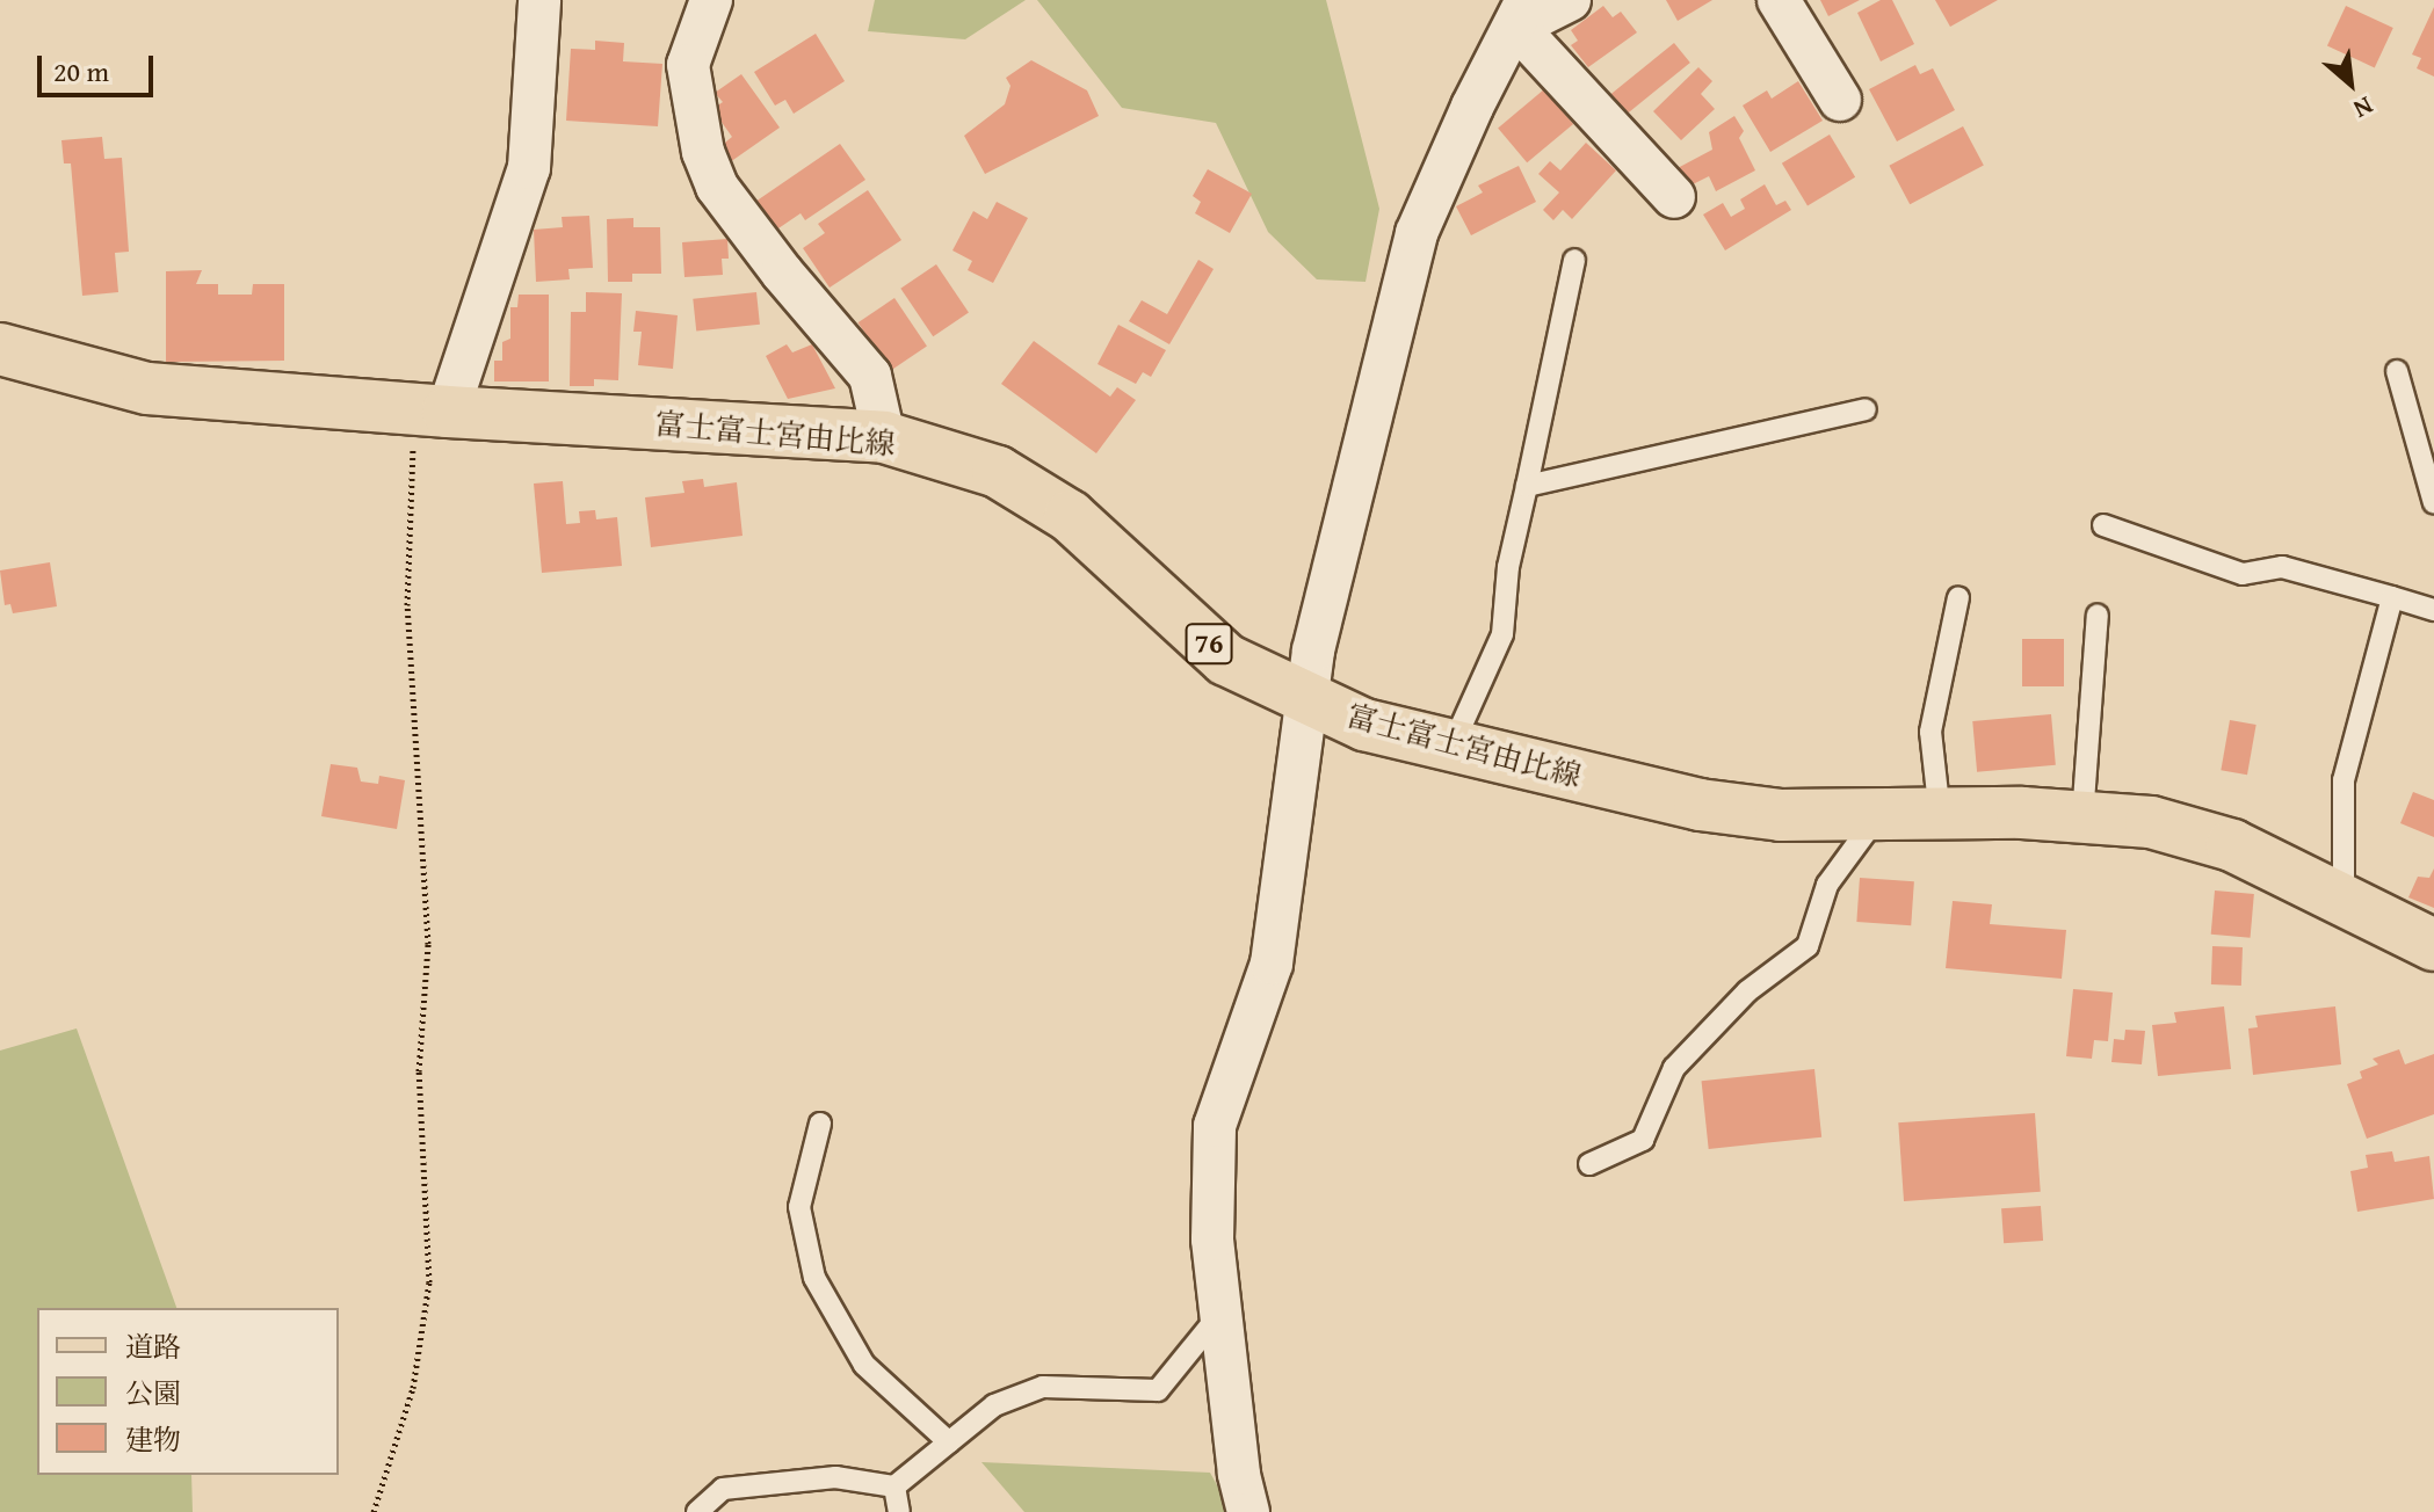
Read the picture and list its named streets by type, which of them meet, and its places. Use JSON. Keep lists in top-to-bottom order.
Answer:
{
  "streets": {
    "main road": ["富士富士宮由比線", "76"]
  },
  "legend": ["道路", "公園", "建物"],
  "scale_bar": "20 m",
  "north": "bottom right"
}
